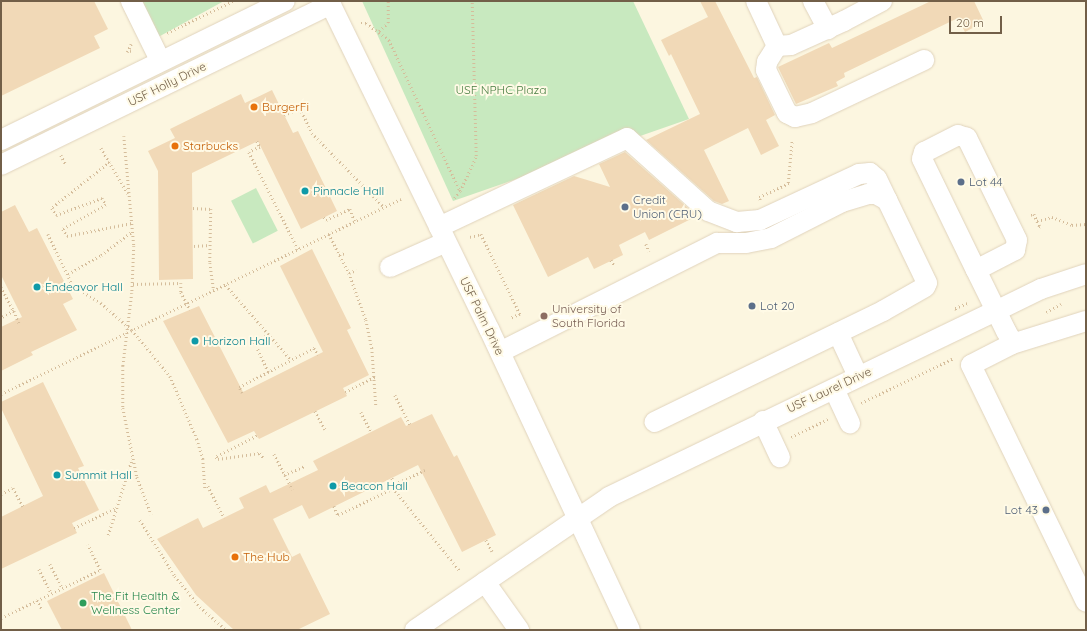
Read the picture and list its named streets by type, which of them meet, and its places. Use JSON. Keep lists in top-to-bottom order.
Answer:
{
  "streets": {
    "street": ["USF Holly Drive", "USF Palm Drive", "USF Laurel Drive"]
  },
  "crossings": [
    ["USF Holly Drive", "USF Palm Drive"],
    ["USF Palm Drive", "USF Laurel Drive"]
  ],
  "parks": ["USF NPHC Plaza"],
  "places": [
    "BurgerFi",
    "Starbucks",
    "Lot 44",
    "Pinnacle Hall",
    "Credit Union (CRU)",
    "Endeavor Hall",
    "Lot 20",
    "University of South Florida",
    "Horizon Hall",
    "Summit Hall",
    "Beacon Hall",
    "Lot 43",
    "The Hub",
    "The Fit Health & Wellness Center"
  ],
  "scale_bar": "20 m"
}
